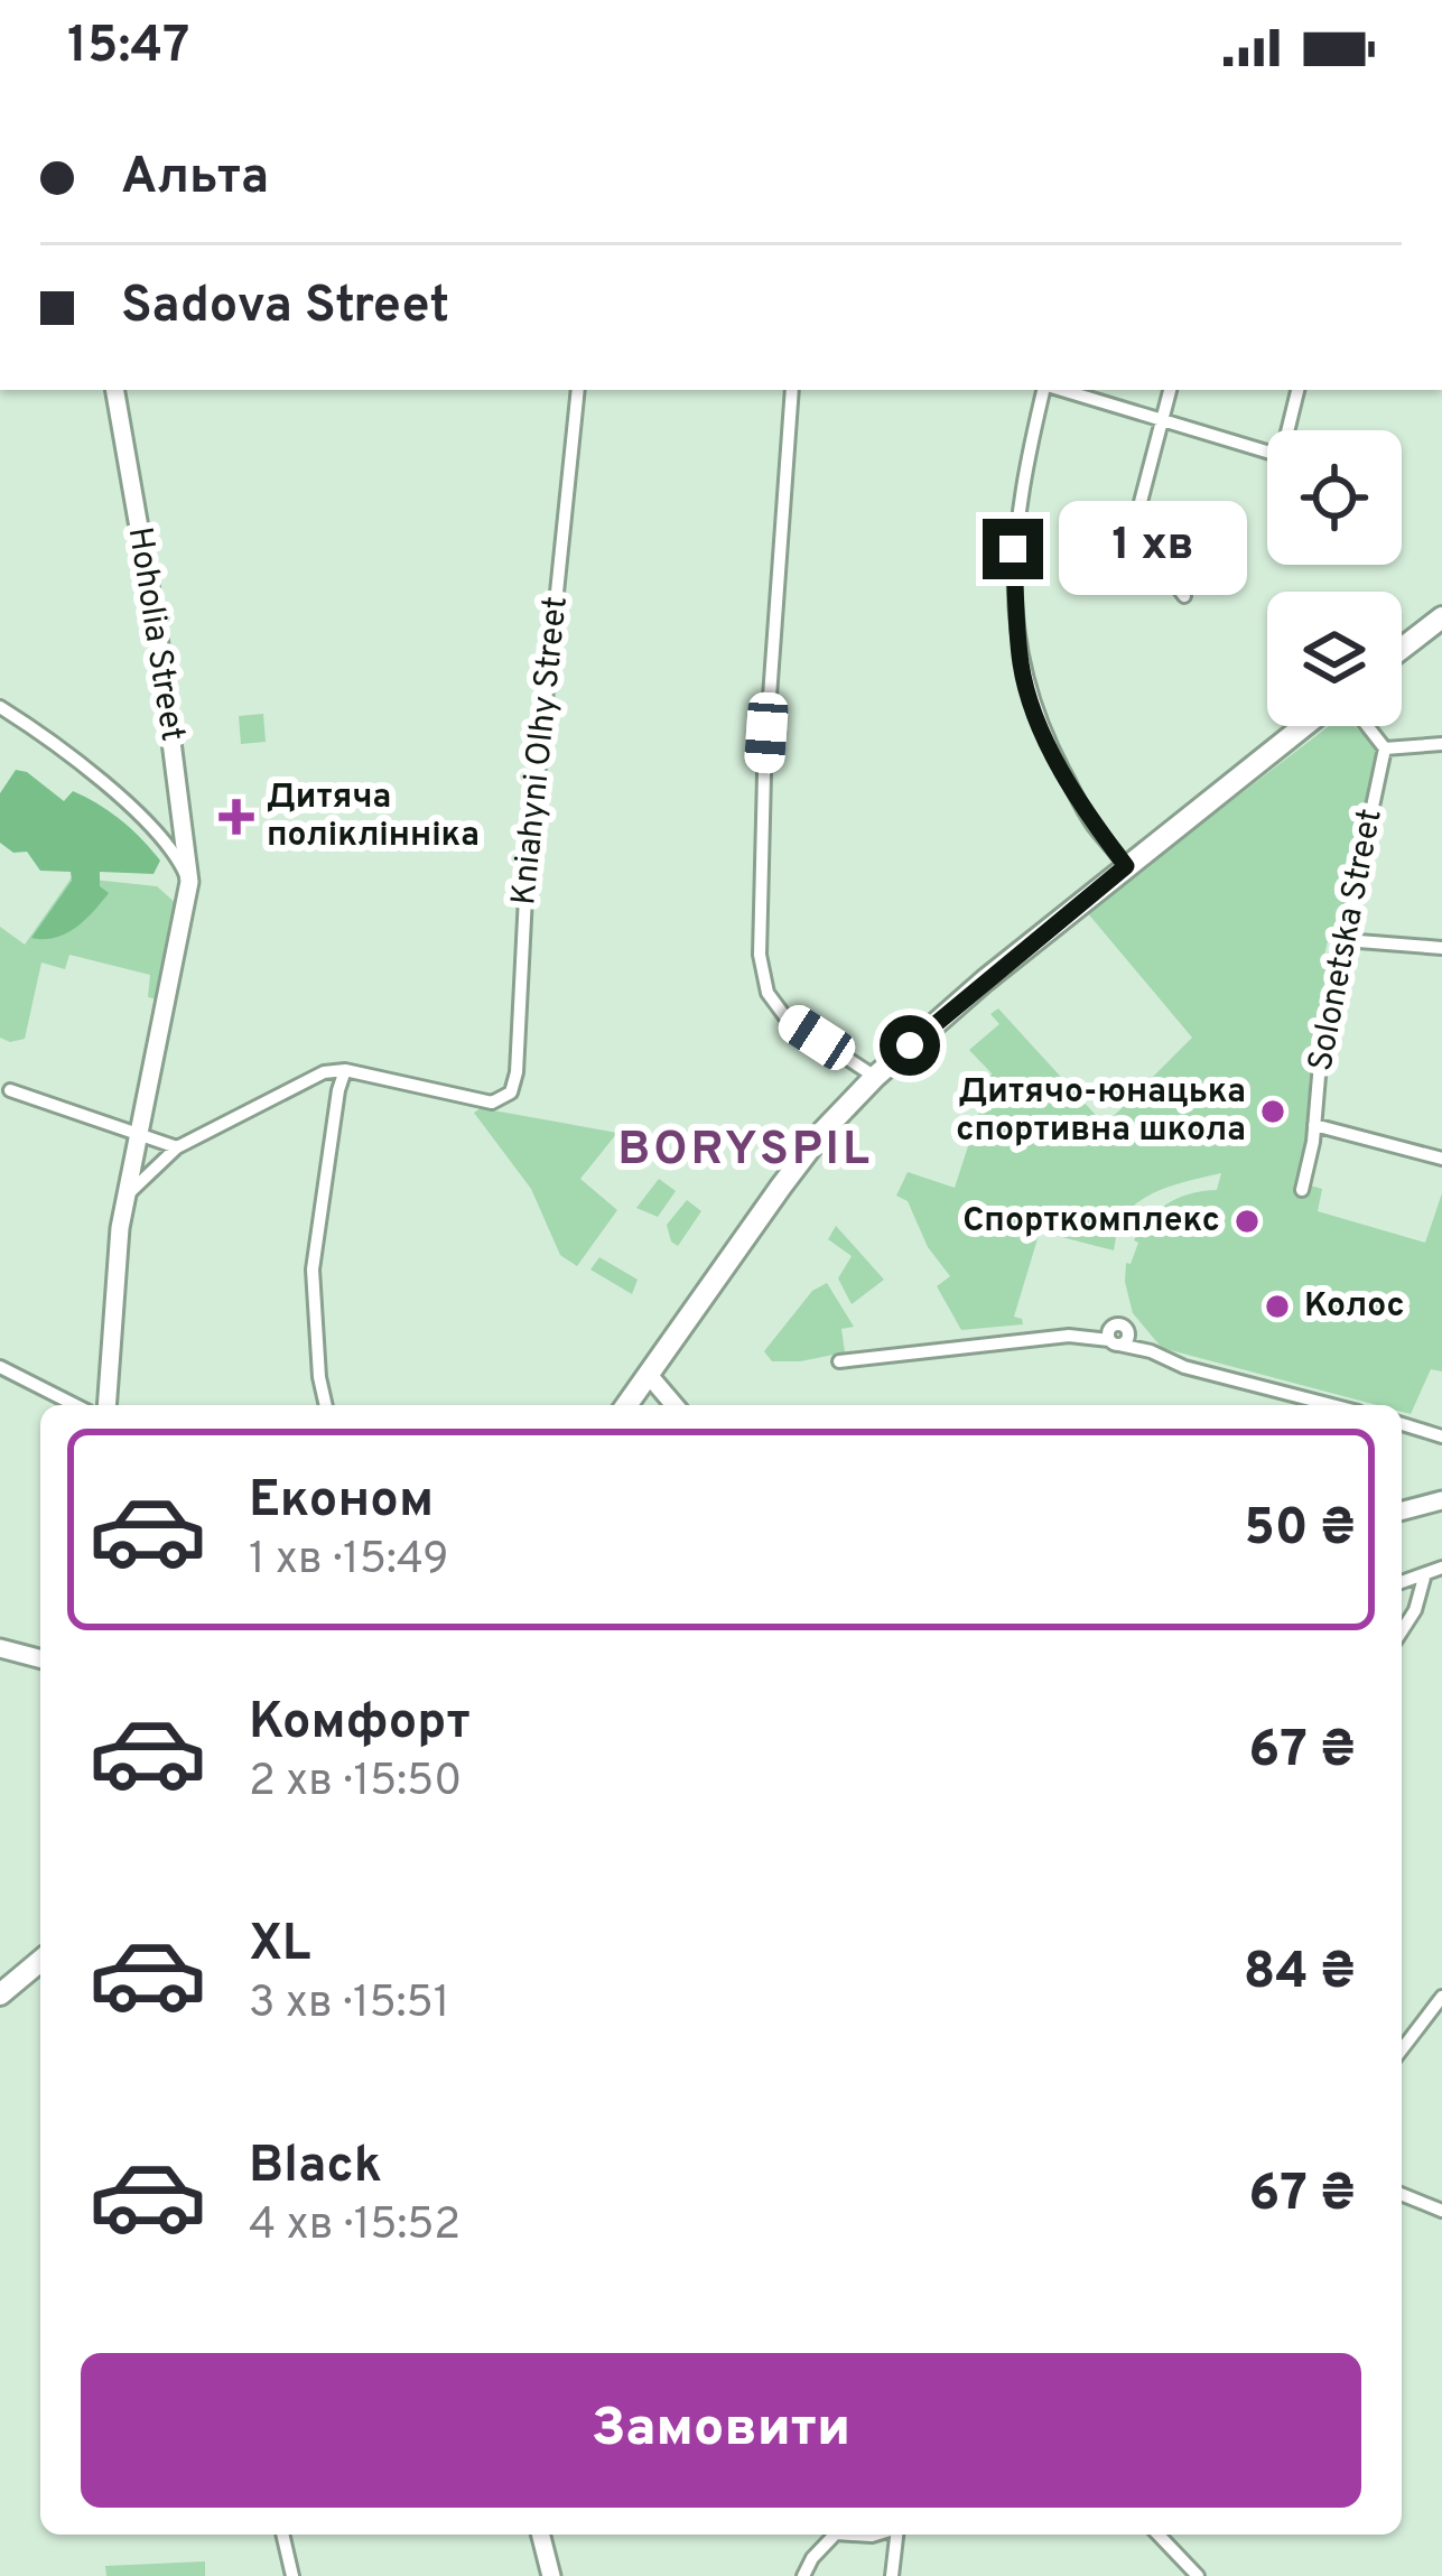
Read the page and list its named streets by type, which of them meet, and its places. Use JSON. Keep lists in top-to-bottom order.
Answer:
{
  "streets": {
    "street": ["Hoholia Street", "Kniahyni Olhy Street", "Solonetska Street"]
  },
  "districts": ["BORYSPIL"],
  "places": {
    "health": ["Дитяча поліклінніка"],
    "other": ["Дитячо-юнацька спортивна школа", "Спорткомплекс", "Колос"]
  },
  "page": {
    "status": "15:47",
    "banner": ["Альта", "Sadova Street"],
    "bubble": "1 хв",
    "list": [
      {
        "name": "Економ",
        "note": "1 хв · 15:49",
        "value": "50 ₴"
      },
      {
        "name": "Комфорт",
        "note": "2 хв · 15:50",
        "value": "67 ₴"
      },
      {
        "name": "XL",
        "note": "3 хв · 15:51",
        "value": "84 ₴"
      },
      {
        "name": "Black",
        "note": "4 хв · 15:52",
        "value": "67 ₴"
      }
    ],
    "buttons": "Замовити"
  }
}
